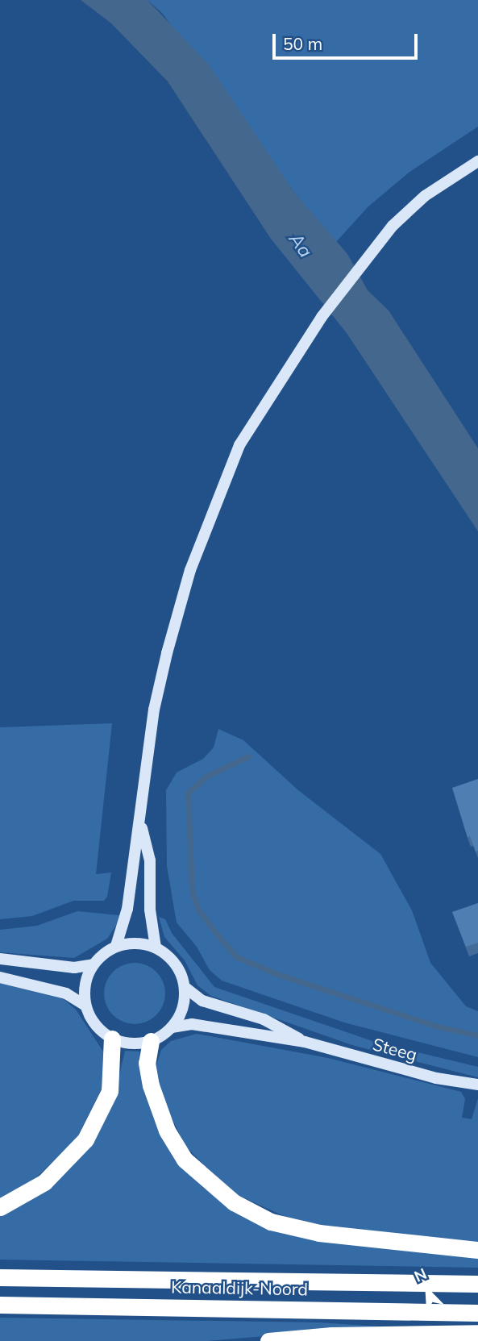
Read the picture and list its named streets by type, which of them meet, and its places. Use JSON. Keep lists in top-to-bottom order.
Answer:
{
  "streets": {
    "highway": ["Kanaaldijk-Noord"],
    "main road": ["Steeg"]
  },
  "water": ["Aa"],
  "scale_bar": "50 m",
  "north": "top left"
}
